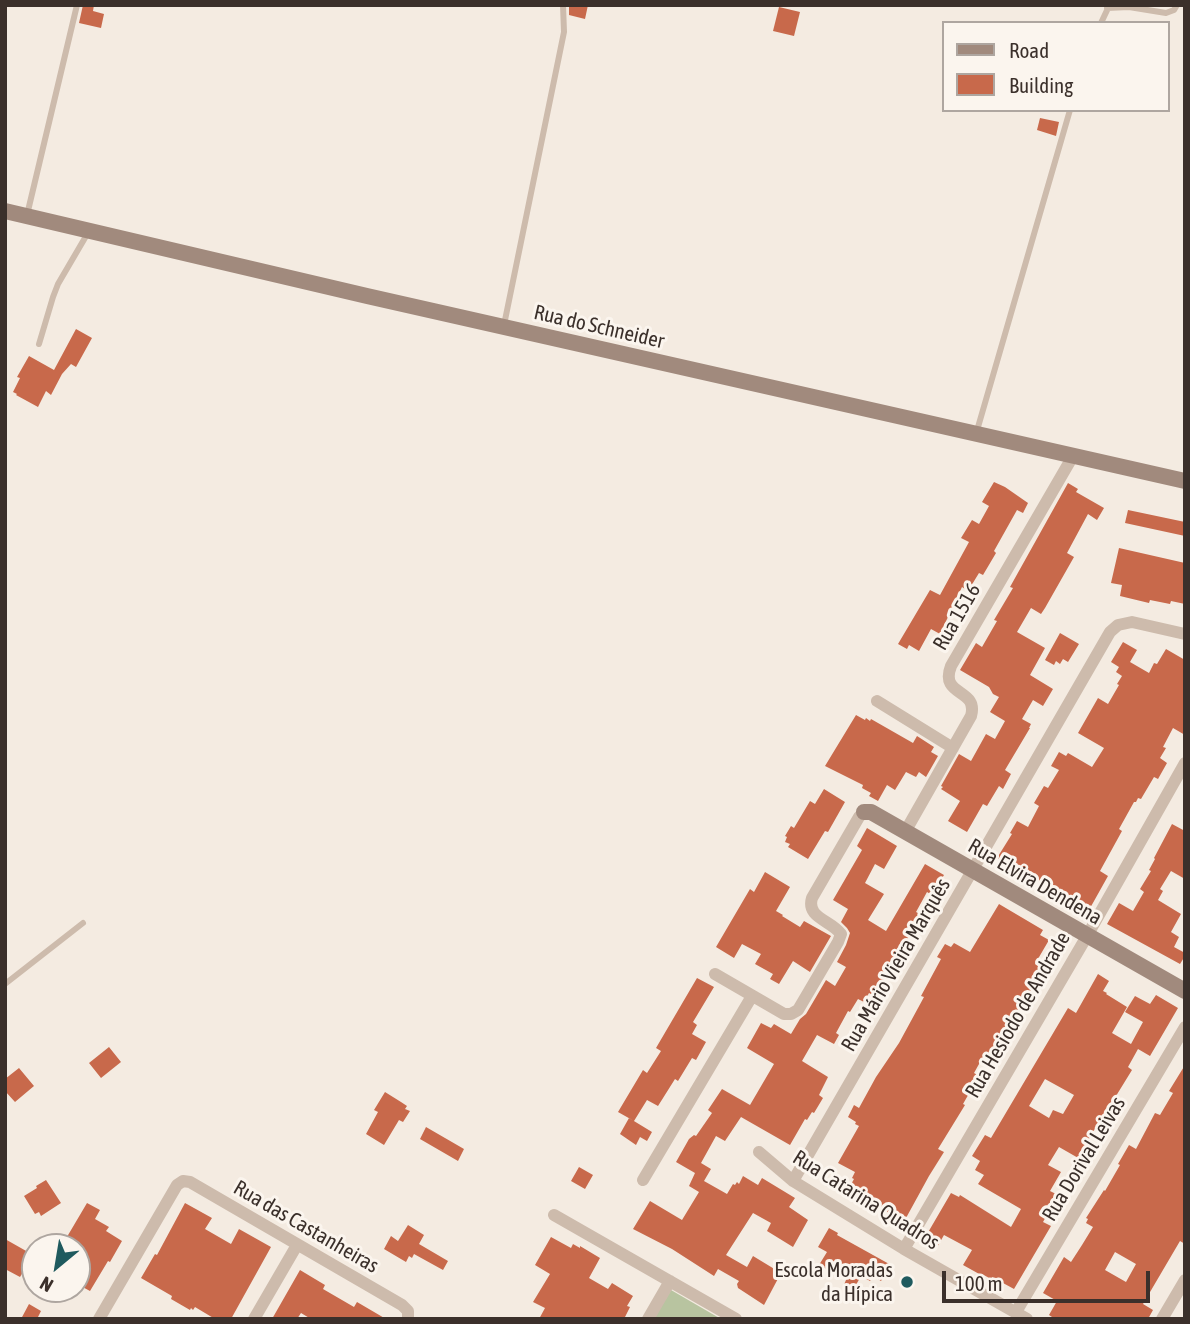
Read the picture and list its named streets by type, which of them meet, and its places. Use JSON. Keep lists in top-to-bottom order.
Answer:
{
  "streets": {
    "street": [
      "Rua do Schneider",
      "Rua 1516",
      "Rua Elvira Dendena",
      "Rua Mário Vieira Marquês",
      "Rua Hesiodo de Andrade",
      "Rua Dorival Leivas",
      "Rua Catarina Quadros",
      "Rua das Castanheiras"
    ]
  },
  "crossings": [
    ["Rua do Schneider", "Rua 1516"],
    ["Rua 1516", "Rua Elvira Dendena"],
    ["Rua Elvira Dendena", "Rua Mário Vieira Marquês"],
    ["Rua Elvira Dendena", "Rua Hesiodo de Andrade"],
    ["Rua Mário Vieira Marquês", "Rua Catarina Quadros"],
    ["Rua Hesiodo de Andrade", "Rua Catarina Quadros"],
    ["Rua Dorival Leivas", "Rua Catarina Quadros"]
  ],
  "places": ["Escola Moradas da Hípica"],
  "legend": ["Road", "Building"],
  "scale_bar": "100 m",
  "north": "bottom left"
}
